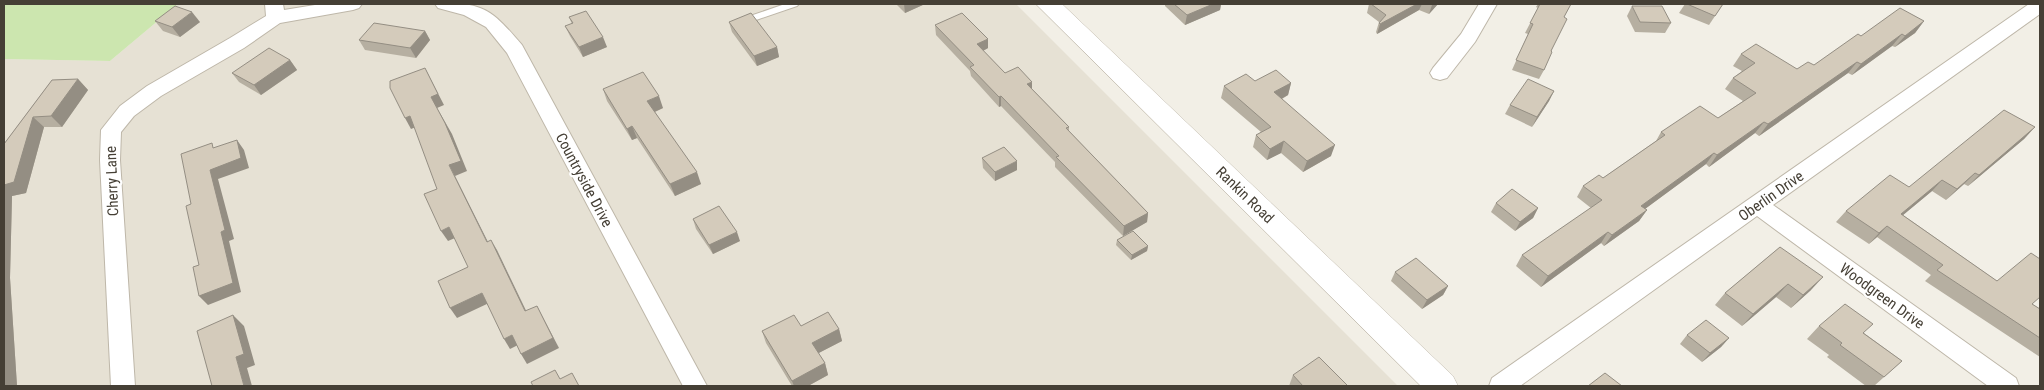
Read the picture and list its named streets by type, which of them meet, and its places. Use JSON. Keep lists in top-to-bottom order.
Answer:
{
  "streets": {
    "street": [
      "Countryside Drive",
      "Cherry Lane",
      "Rankin Road",
      "Oberlin Drive",
      "Woodgreen Drive"
    ]
  },
  "crossings": [
    ["Oberlin Drive", "Woodgreen Drive"]
  ]
}
